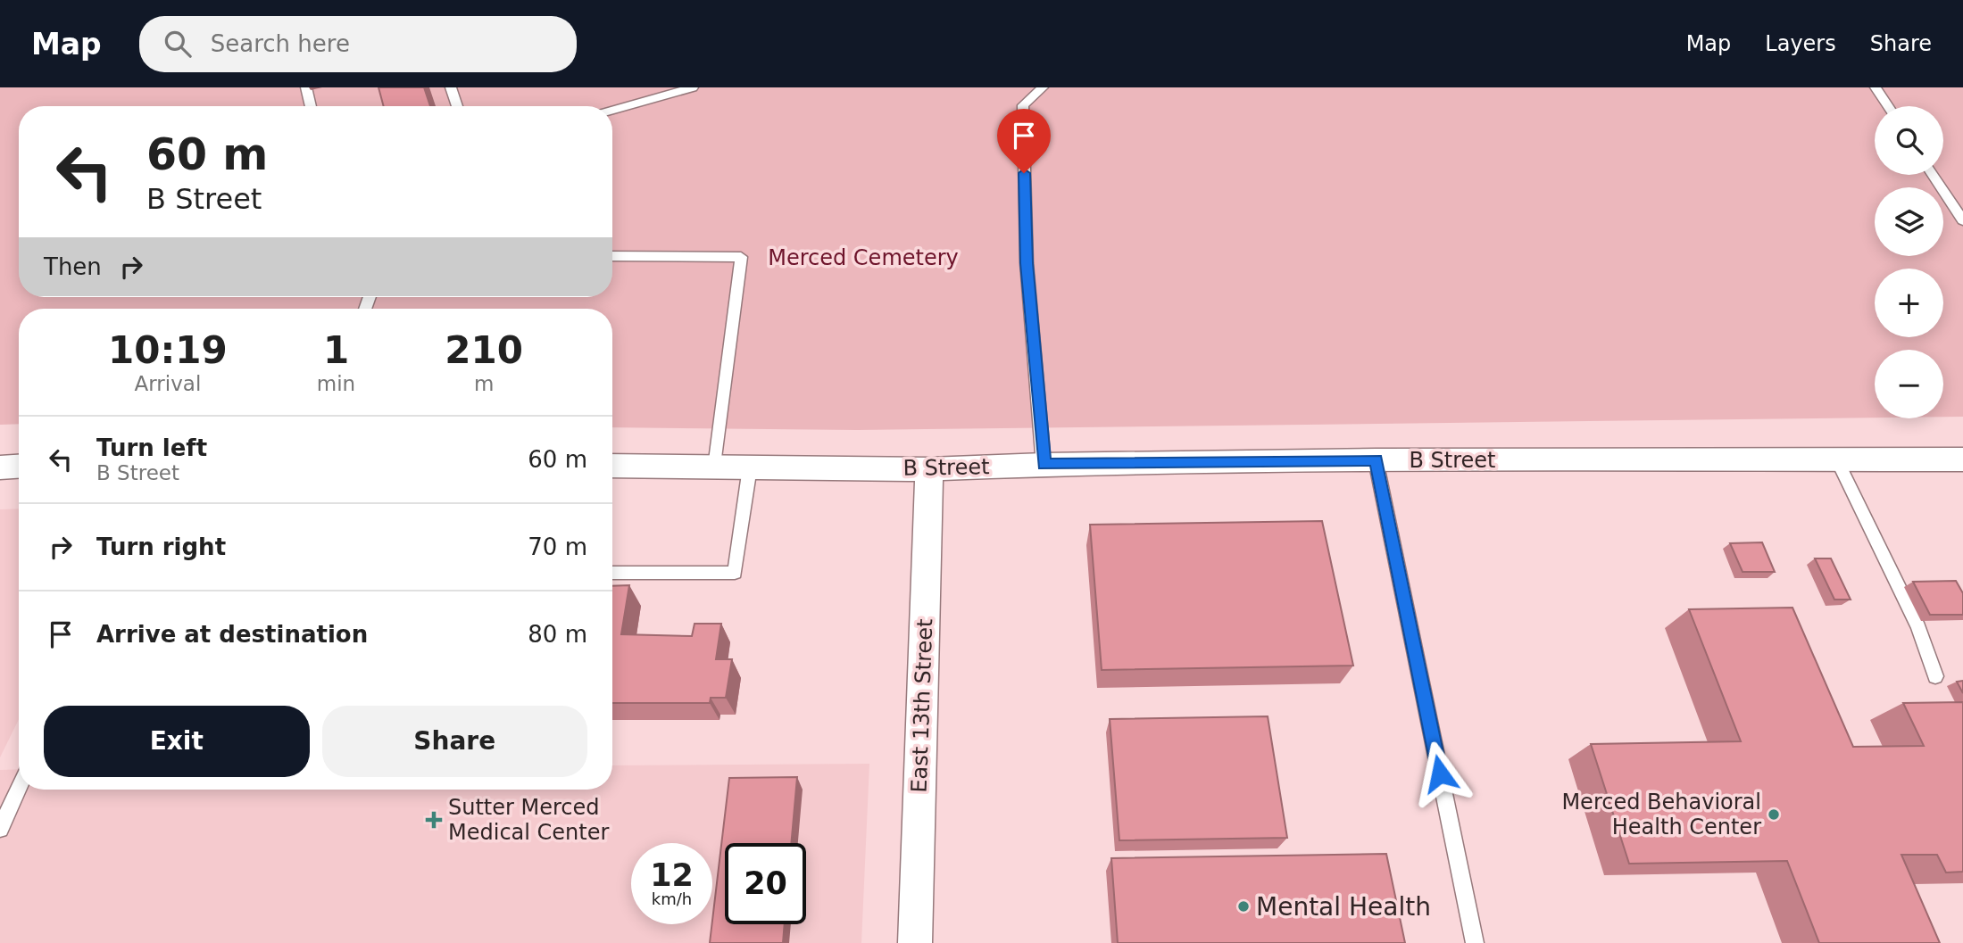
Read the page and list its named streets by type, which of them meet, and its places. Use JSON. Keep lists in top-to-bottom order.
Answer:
{
  "streets": {
    "street": ["B Street", "East 13th Street"]
  },
  "crossings": [
    ["B Street", "East 13th Street"]
  ],
  "parks": ["Merced Cemetery"],
  "places": {
    "other": ["Merced Behavioral Health Center", "Mental Health"],
    "health": ["Sutter Merced Medical Center"]
  },
  "page": {
    "header": "Map",
    "search": "Search here",
    "nav": ["Map", "Layers", "Share"],
    "map_buttons": ["+", "−"],
    "turn": ["60 m", "B Street"],
    "then": "Then",
    "eta": [
      "10:19",
      "Arrival",
      "1",
      "min",
      "210",
      "m"
    ],
    "list": [
      {
        "name": "Turn left",
        "note": "B Street",
        "value": "60 m"
      },
      {
        "name": "Turn right",
        "value": "70 m"
      },
      {
        "name": "Arrive at destination",
        "value": "80 m"
      }
    ],
    "buttons": ["Exit", "Share"],
    "speed": "12 km/h",
    "limit": "20"
  }
}
